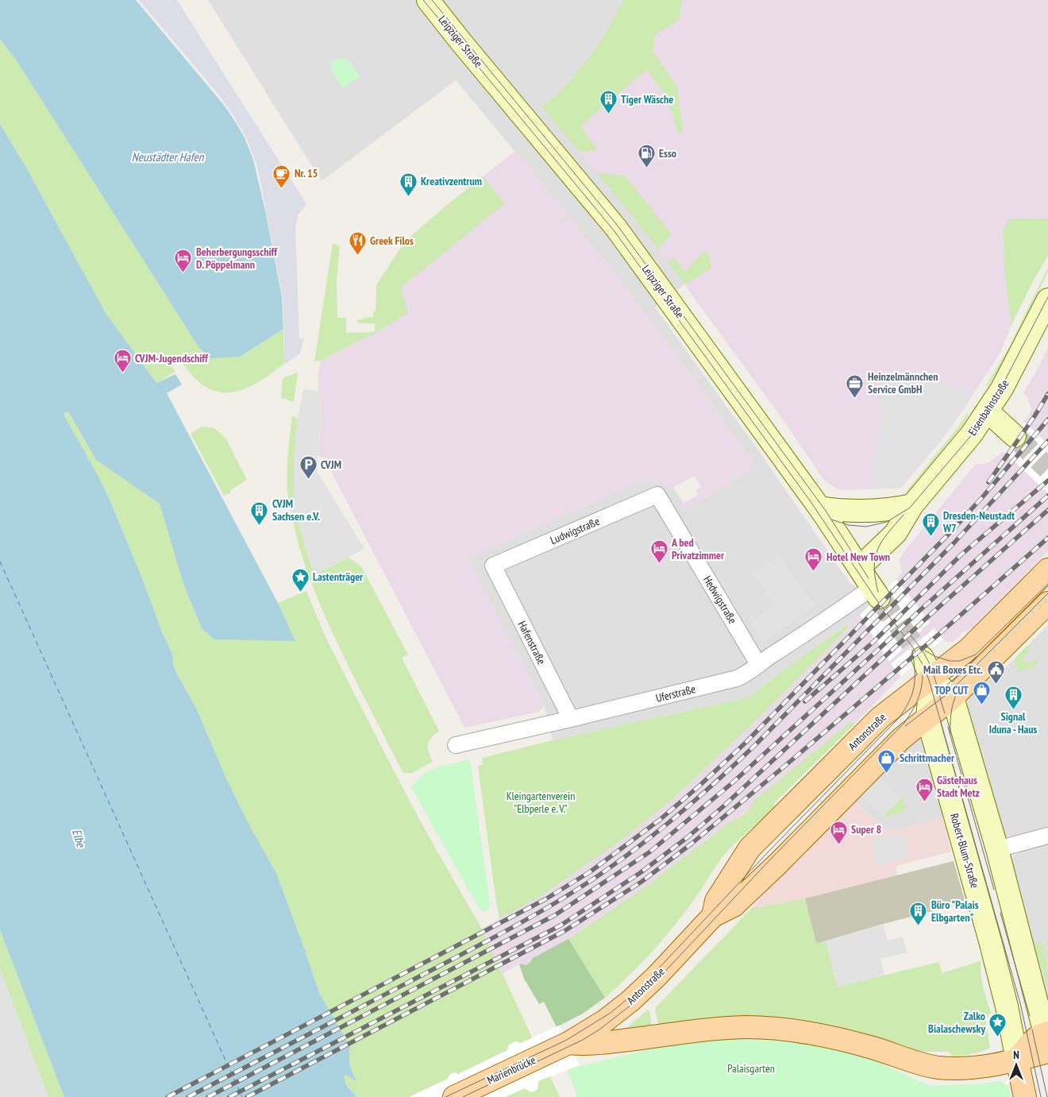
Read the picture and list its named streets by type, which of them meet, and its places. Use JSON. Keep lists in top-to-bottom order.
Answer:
{
  "streets": {
    "main road": [
      "Leipziger Straße",
      "Eisenbahnstraße",
      "Antonstraße",
      "Robert-Blum-Straße",
      "Marienbrücke"
    ],
    "street": [
      "Ludwigstraße",
      "Hedwigstraße",
      "Hafenstraße",
      "Uferstraße"
    ]
  },
  "crossings": [
    ["Leipziger Straße", "Eisenbahnstraße"],
    ["Leipziger Straße", "Uferstraße"],
    ["Ludwigstraße", "Hedwigstraße"],
    ["Ludwigstraße", "Hafenstraße"],
    ["Hedwigstraße", "Uferstraße"],
    ["Hafenstraße", "Uferstraße"],
    ["Antonstraße", "Robert-Blum-Straße"],
    ["Antonstraße", "Marienbrücke"]
  ],
  "water": ["Neustädter Hafen", "Elbe"],
  "parks": ["Kleingartenverein \"Elbperle e. V.\"", "Palaisgarten"],
  "places": {
    "building": [
      "Tiger Wäsche",
      "Kreativzentrum",
      "CVJM Sachsen e.V.",
      "Dresden-Neustadt W7",
      "Signal Iduna - Haus",
      "Büro \"Palais Elbgarten\""
    ],
    "fuel station": ["Esso"],
    "cafe": ["Nr. 15"],
    "restaurant": ["Greek Filos"],
    "hotel": [
      "Beherbergungsschiff D. Pöppelmann",
      "CVJM-Jugendschiff",
      "A bed Privatzimmer",
      "Hotel New Town",
      "Gästehaus Stadt Metz",
      "Super 8"
    ],
    "office": ["Heinzelmännchen Service GmbH"],
    "parking": ["CVJM"],
    "place": ["Lastenträger", "Zalko Bialaschewsky"],
    "public building": ["Mail Boxes Etc."],
    "shop": ["TOP CUT", "Schrittmacher"]
  },
  "north": "top"
}
